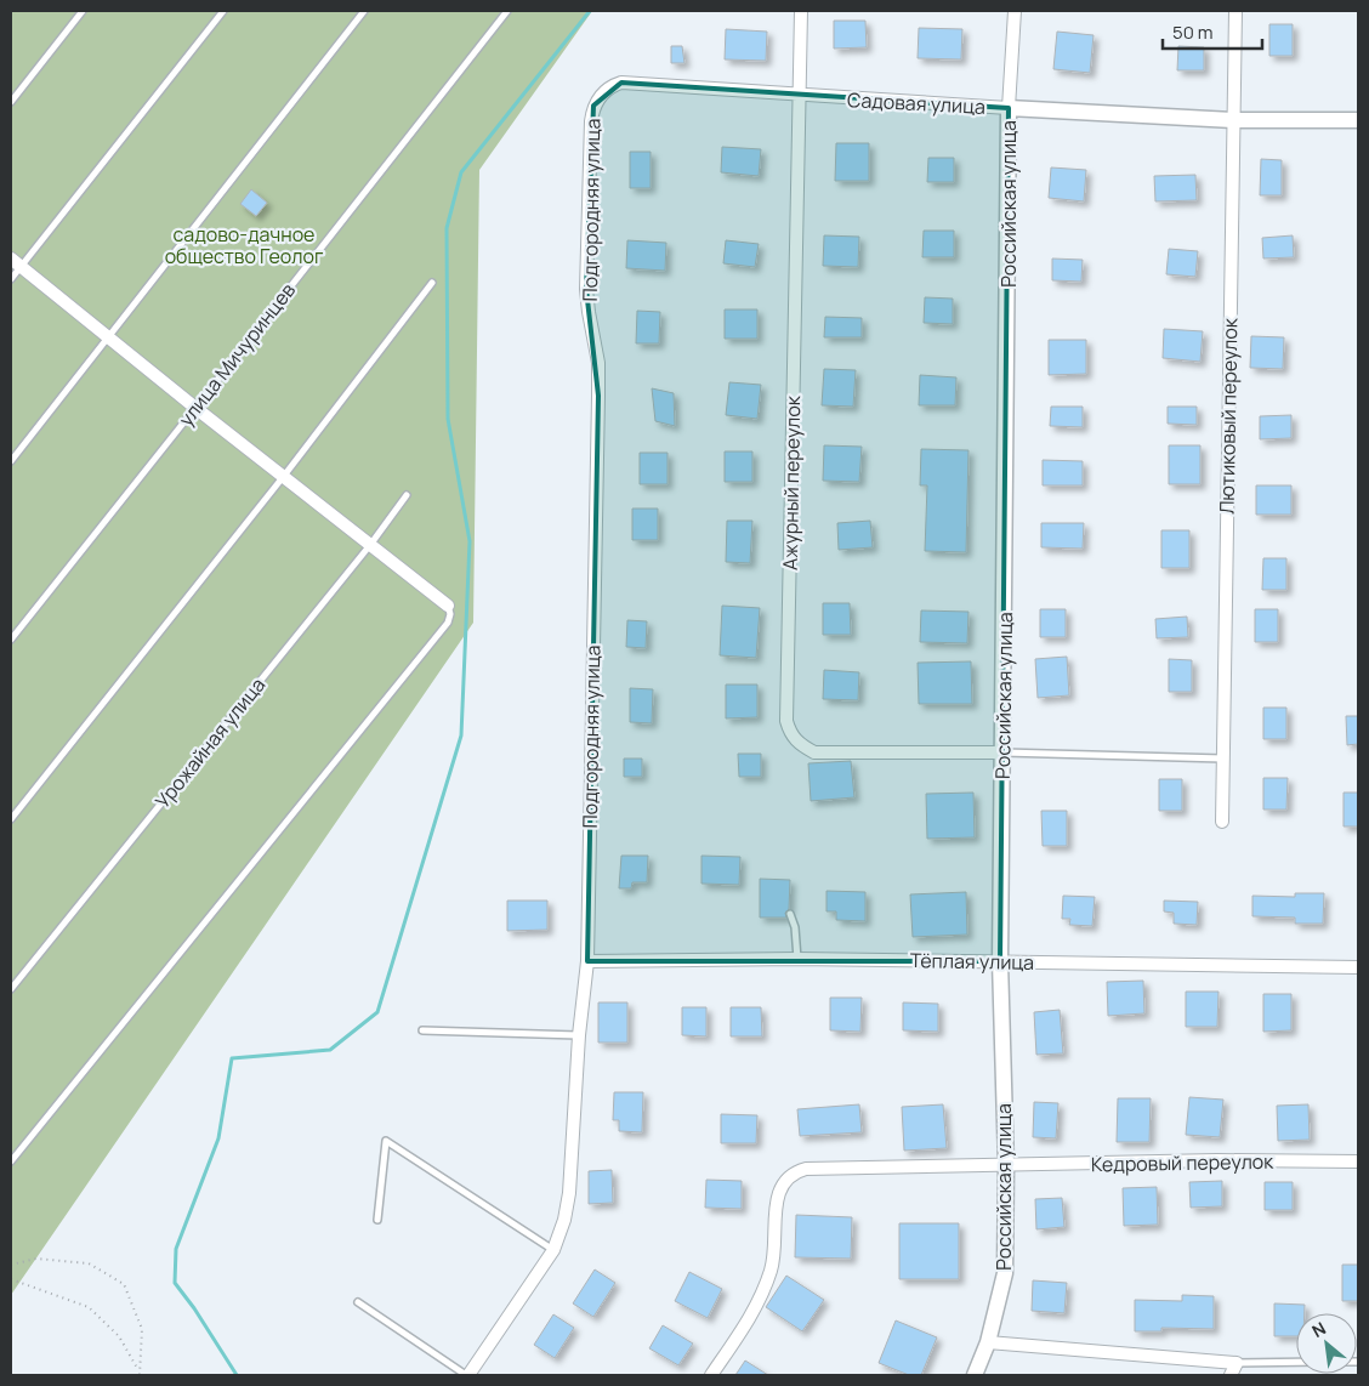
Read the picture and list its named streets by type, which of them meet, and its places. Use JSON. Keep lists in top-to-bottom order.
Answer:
{
  "streets": {
    "street": [
      "Садовая улица",
      "Российская улица",
      "Подгородняя улица",
      "Лютиковый переулок",
      "Ажурный переулок",
      "Тёплая улица",
      "Кедровый переулок"
    ],
    "lane": ["улица Мичуринцев", "Урожайная улица"]
  },
  "crossings": [
    ["Садовая улица", "Российская улица"],
    ["Садовая улица", "Подгородняя улица"],
    ["Садовая улица", "Лютиковый переулок"],
    ["Садовая улица", "Ажурный переулок"],
    ["Российская улица", "Ажурный переулок"],
    ["Российская улица", "Тёплая улица"],
    ["Российская улица", "Кедровый переулок"],
    ["Подгородняя улица", "Тёплая улица"]
  ],
  "parks": ["садово-дачное общество Геолог"],
  "scale_bar": "50 m",
  "north": "top left"
}
